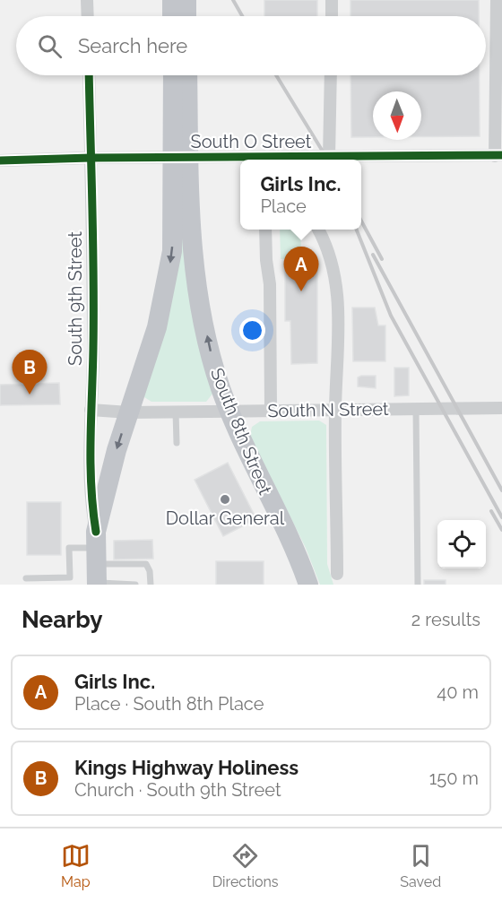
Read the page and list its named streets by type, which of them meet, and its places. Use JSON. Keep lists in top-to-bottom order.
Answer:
{
  "streets": {
    "highway": ["South 8th Street"],
    "street": ["South O Street", "South 9th Street", "South N Street"]
  },
  "crossings": [
    ["South O Street", "South 9th Street"],
    ["South 9th Street", "South N Street"],
    ["South N Street", "South 8th Street"]
  ],
  "one_way": ["South 8th Street"],
  "places": ["Dollar General"],
  "north": "bottom",
  "page": {
    "search": "Search here",
    "popup": ["Girls Inc.", "Place"],
    "pins": ["A", "B"],
    "heading": ["Nearby", "2 results"],
    "list": [
      {
        "mark": "A",
        "name": "Girls Inc.",
        "note": "Place · South 8th Place",
        "value": "40 m"
      },
      {
        "mark": "B",
        "name": "Kings Highway Holiness",
        "note": "Church · South 9th Street",
        "value": "150 m"
      }
    ],
    "nav": ["Map", "Directions", "Saved"]
  }
}
